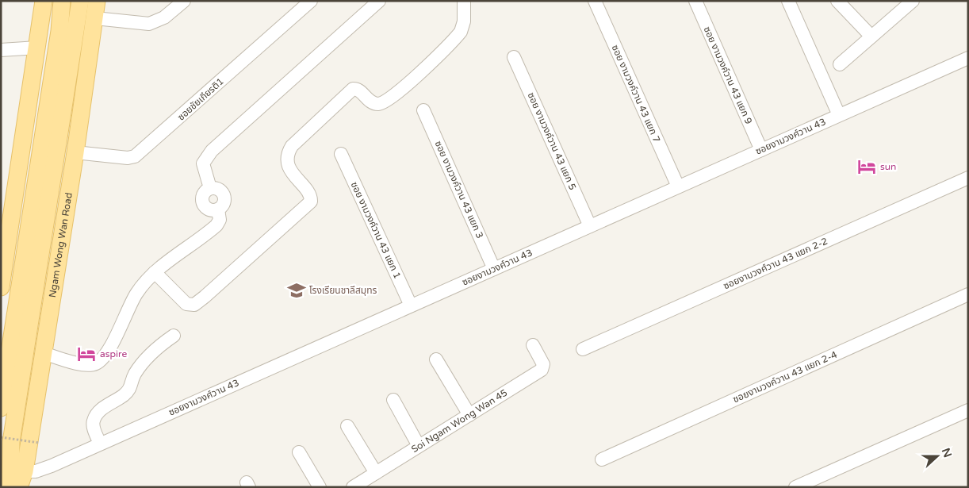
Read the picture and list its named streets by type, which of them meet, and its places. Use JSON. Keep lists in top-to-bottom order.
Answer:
{
  "streets": {
    "main road": ["Ngam Wong Wan Road"],
    "street": [
      "ซอย งามวงค์วาน 43 แยก 9",
      "ซอย งามวงค์วาน 43 แยก 7",
      "ซอยชัยเกียรติ1",
      "ซอยงามวงศ์วาน 43",
      "ซอย งามวงค์วาน 43 แยก 5",
      "ซอย งามวงค์วาน 43 แยก 3",
      "ซอย งามวงค์วาน 43 แยก 1",
      "ซอยงามวงศ์วาน 43 แยก 2-2",
      "ซอยงามวงค์วาน 43 แยก 2-4",
      "Soi Ngam Wong Wan 45"
    ]
  },
  "crossings": [
    ["ซอย งามวงค์วาน 43 แยก 9", "ซอยงามวงศ์วาน 43"],
    ["ซอย งามวงค์วาน 43 แยก 7", "ซอยงามวงศ์วาน 43"],
    ["ซอยชัยเกียรติ1", "Ngam Wong Wan Road"],
    ["ซอยงามวงศ์วาน 43", "ซอย งามวงค์วาน 43 แยก 5"],
    ["ซอยงามวงศ์วาน 43", "ซอย งามวงค์วาน 43 แยก 3"],
    ["ซอยงามวงศ์วาน 43", "ซอย งามวงค์วาน 43 แยก 1"],
    ["ซอยงามวงศ์วาน 43", "Ngam Wong Wan Road"]
  ],
  "places": {
    "hotel": ["sun", "aspire"],
    "school or university": ["โรงเรียนชาลีสมุทร"]
  },
  "north": "right"
}
